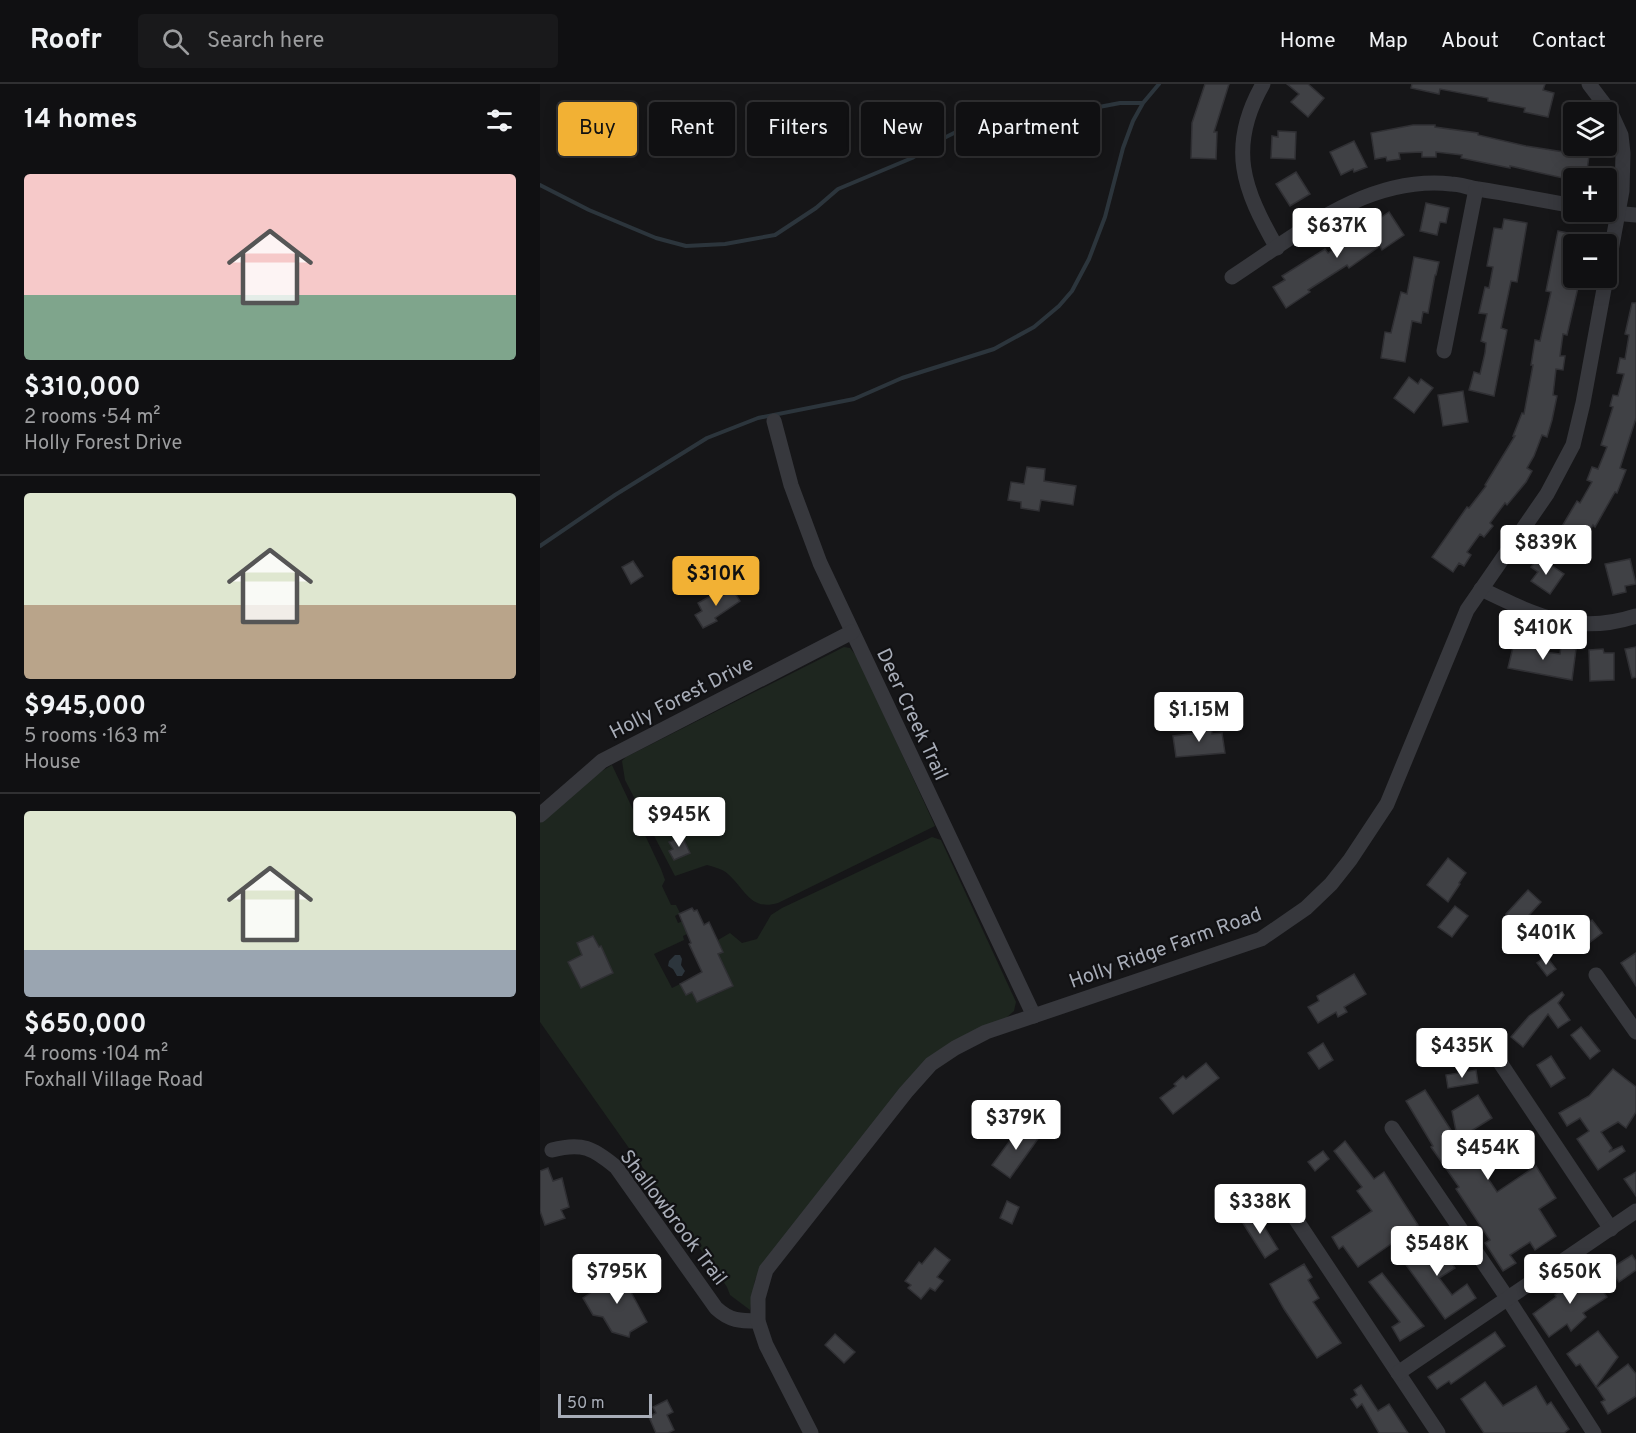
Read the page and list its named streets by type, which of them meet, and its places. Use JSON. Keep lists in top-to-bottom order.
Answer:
{
  "streets": {
    "street": [
      "Holly Forest Drive",
      "Deer Creek Trail",
      "Holly Ridge Farm Road",
      "Shallowbrook Trail"
    ]
  },
  "crossings": [
    ["Holly Forest Drive", "Deer Creek Trail"],
    ["Deer Creek Trail", "Holly Ridge Farm Road"],
    ["Holly Ridge Farm Road", "Shallowbrook Trail"]
  ],
  "scale_bar": "50 m",
  "page": {
    "header": "Roofr",
    "search": "Search here",
    "nav": [
      "Home",
      "Map",
      "About",
      "Contact"
    ],
    "heading": "14 homes",
    "map_buttons": ["+", "−"],
    "chip": [
      "Buy",
      "Rent",
      "Filters",
      "New",
      "Apartment"
    ],
    "list": [
      {
        "name": "$310,000",
        "note": "2 rooms · 54 m² · Holly Forest Drive"
      },
      {
        "name": "$945,000",
        "note": "5 rooms · 163 m² · House"
      },
      {
        "name": "$650,000",
        "note": "4 rooms · 104 m² · Foxhall Village Road"
      }
    ],
    "price": [
      "$637K",
      "$839K",
      "$310K",
      "$410K",
      "$1.15M",
      "$945K",
      "$401K",
      "$435K",
      "$379K",
      "$454K",
      "$338K",
      "$548K",
      "$795K",
      "$650K"
    ],
    "scale": "50 m"
  }
}
